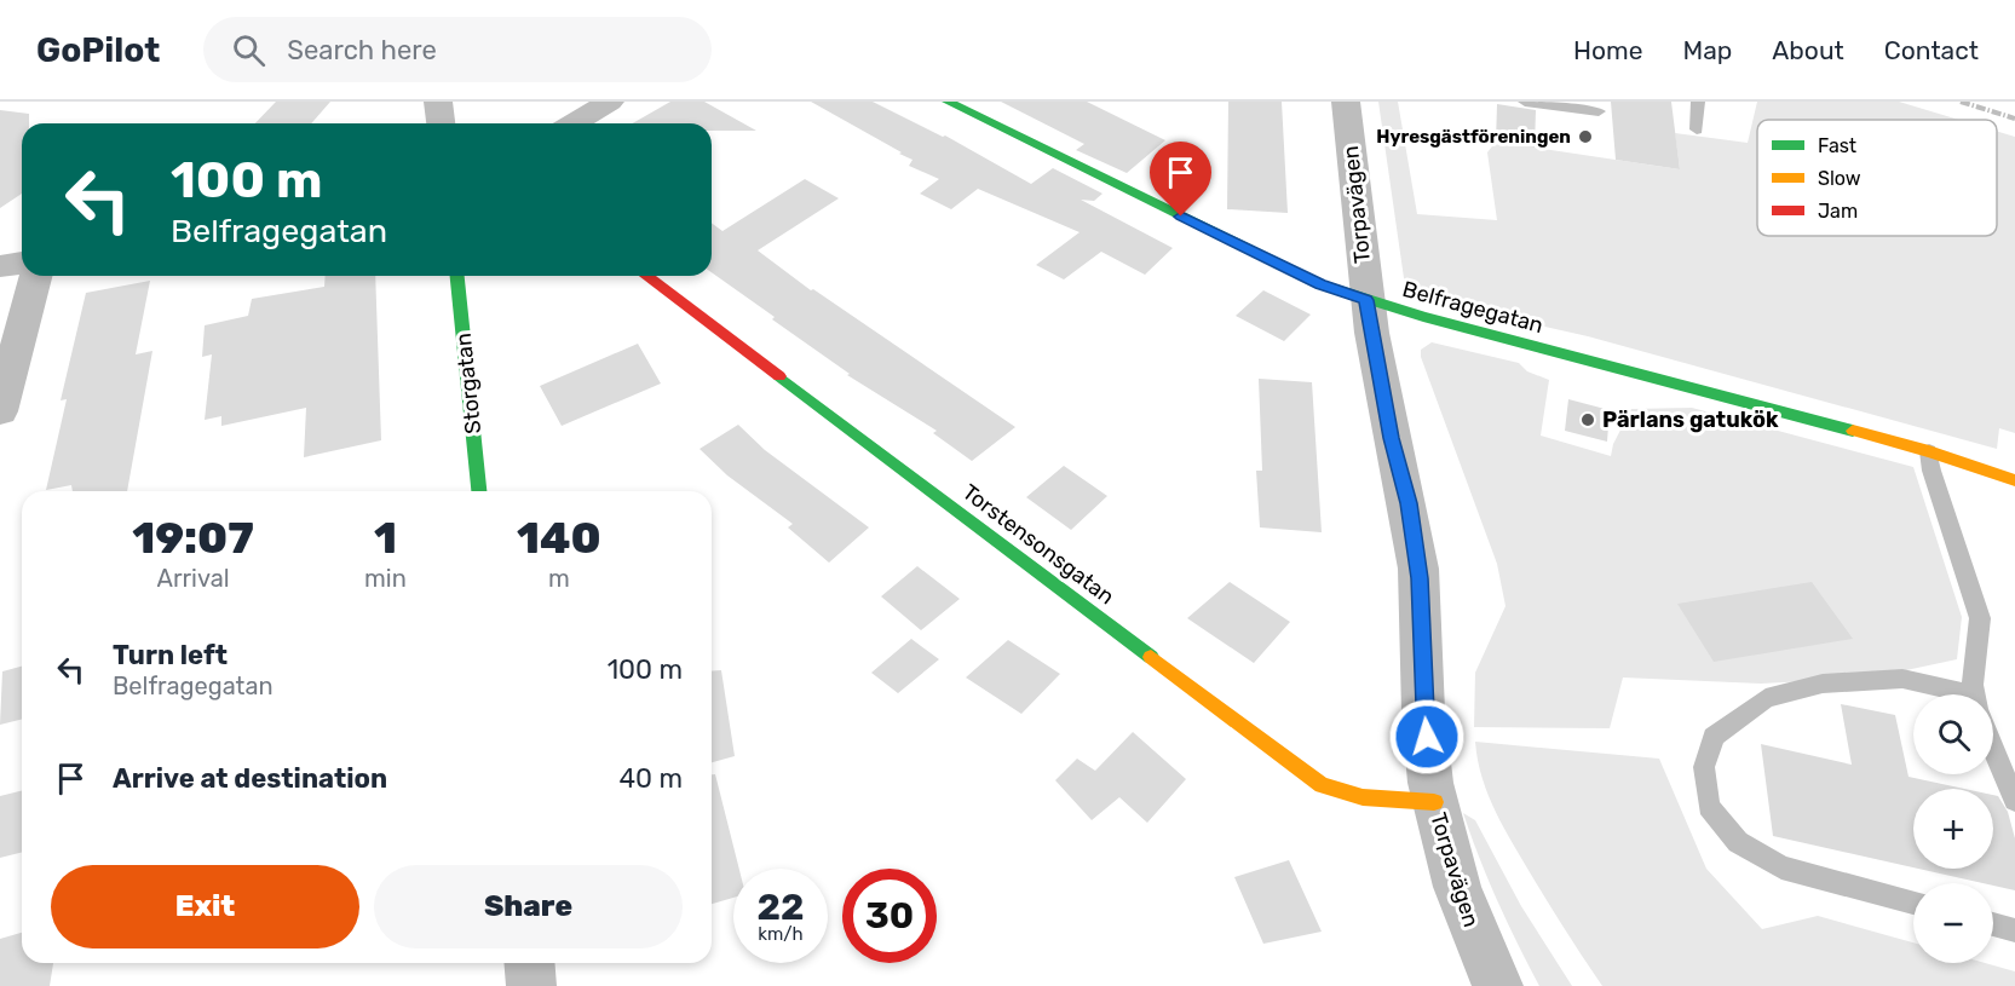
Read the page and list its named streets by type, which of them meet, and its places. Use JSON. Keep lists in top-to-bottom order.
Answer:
{
  "streets": {
    "street": [
      "Torpavägen",
      "Belfragegatan",
      "Storgatan",
      "Torstensonsgatan"
    ]
  },
  "crossings": [
    ["Torpavägen", "Belfragegatan"],
    ["Torpavägen", "Torstensonsgatan"]
  ],
  "places": ["Hyresgästföreningen", "Pärlans gatukök"],
  "legend": ["Fast", "Slow", "Jam"],
  "page": {
    "header": "GoPilot",
    "search": "Search here",
    "nav": [
      "Home",
      "Map",
      "About",
      "Contact"
    ],
    "turn": ["100 m", "Belfragegatan"],
    "eta": [
      "19:07",
      "Arrival",
      "1",
      "min",
      "140",
      "m"
    ],
    "list": [
      {
        "name": "Turn left",
        "note": "Belfragegatan",
        "value": "100 m"
      },
      {
        "name": "Arrive at destination",
        "value": "40 m"
      }
    ],
    "map_buttons": ["+", "−"],
    "buttons": ["Exit", "Share"],
    "speed": "22 km/h",
    "limit": "30"
  }
}
